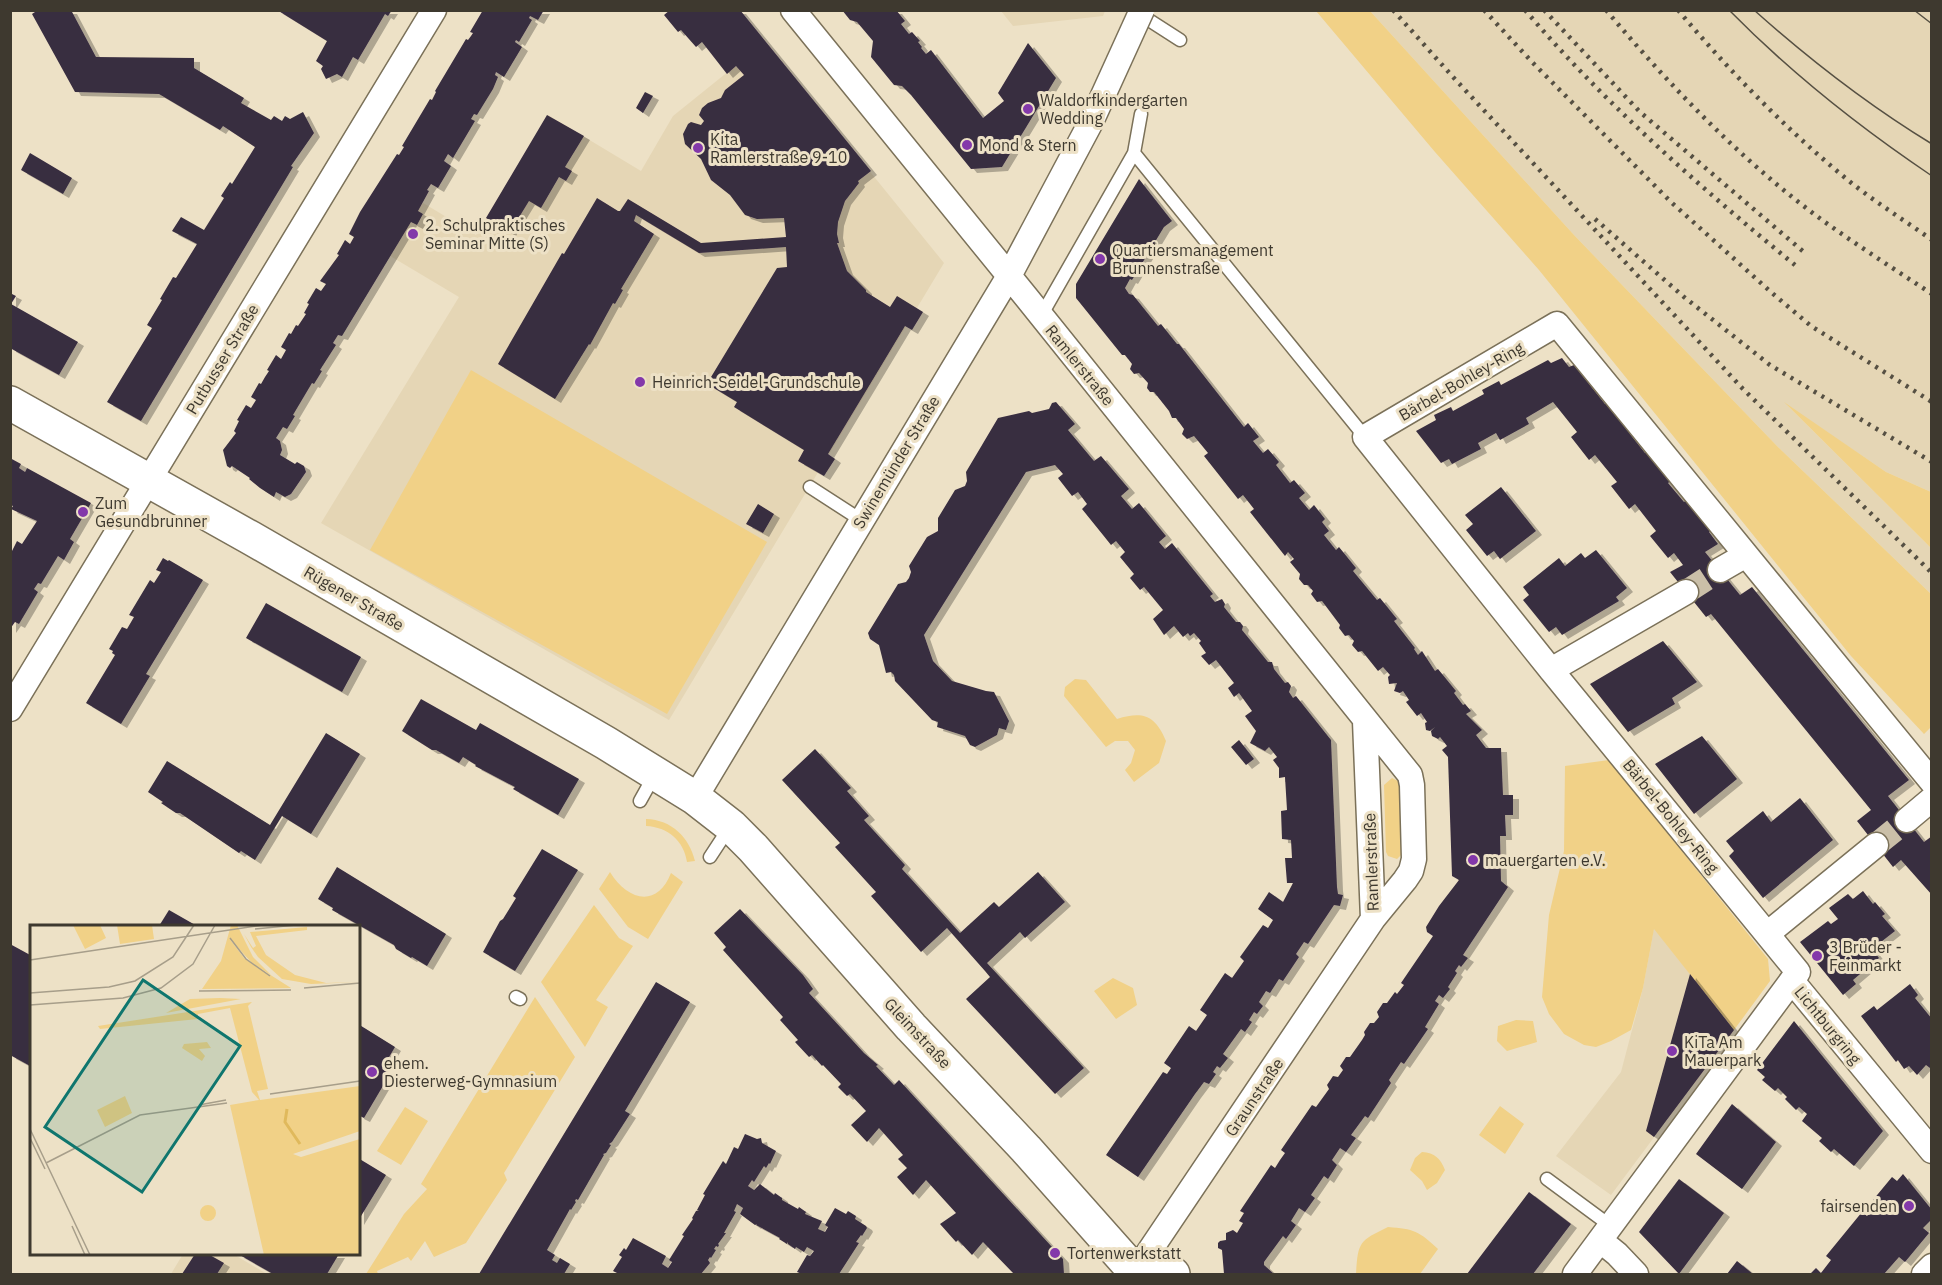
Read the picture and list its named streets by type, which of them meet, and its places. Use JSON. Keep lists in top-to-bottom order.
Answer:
{
  "streets": {
    "street": [
      "Putbusser Straße",
      "Ramlerstraße",
      "Bärbel-Bohley-Ring",
      "Swinemünder Straße",
      "Rügener Straße",
      "Lichtburgring",
      "Gleimstraße",
      "Graunstraße"
    ]
  },
  "crossings": [
    ["Putbusser Straße", "Rügener Straße"],
    ["Ramlerstraße", "Swinemünder Straße"],
    ["Ramlerstraße", "Graunstraße"],
    ["Bärbel-Bohley-Ring", "Lichtburgring"],
    ["Swinemünder Straße", "Rügener Straße"],
    ["Swinemünder Straße", "Gleimstraße"],
    ["Rügener Straße", "Gleimstraße"],
    ["Gleimstraße", "Graunstraße"]
  ],
  "places": [
    "Waldorfkindergarten Wedding",
    "Mond & Stern",
    "Kita Ramlerstraße 9-10",
    "2. Schulpraktisches Seminar Mitte (S)",
    "Quartiersmanagement Brunnenstraße",
    "Heinrich-Seidel-Grundschule",
    "Zum Gesundbrunner",
    "mauergarten e.V.",
    "3 Brüder - Feinmarkt",
    "KiTa Am Mauerpark",
    "ehem. Diesterweg-Gymnasium",
    "fairsenden",
    "Tortenwerkstatt"
  ]
}
